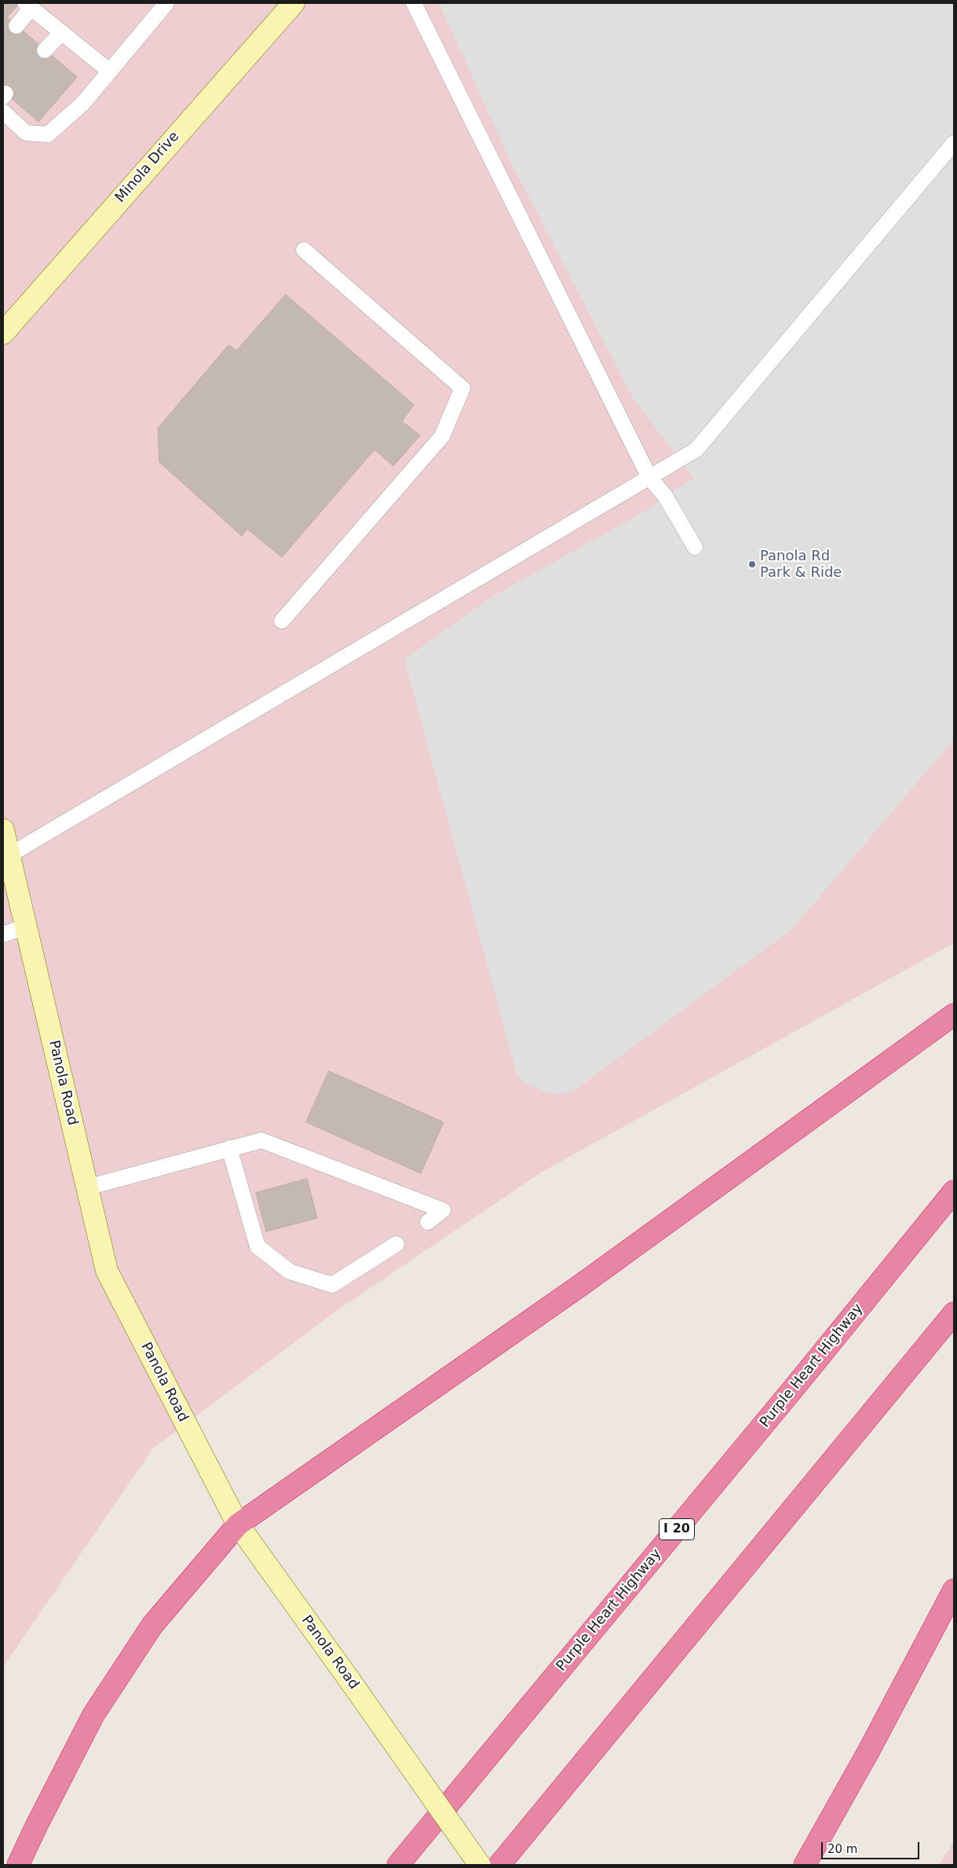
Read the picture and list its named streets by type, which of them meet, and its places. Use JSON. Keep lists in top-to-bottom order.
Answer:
{
  "streets": {
    "highway": ["Purple Heart Highway", "I 20"],
    "main road": ["Minola Drive", "Panola Road"]
  },
  "places": ["Panola Rd Park & Ride"],
  "scale_bar": "20 m"
}
